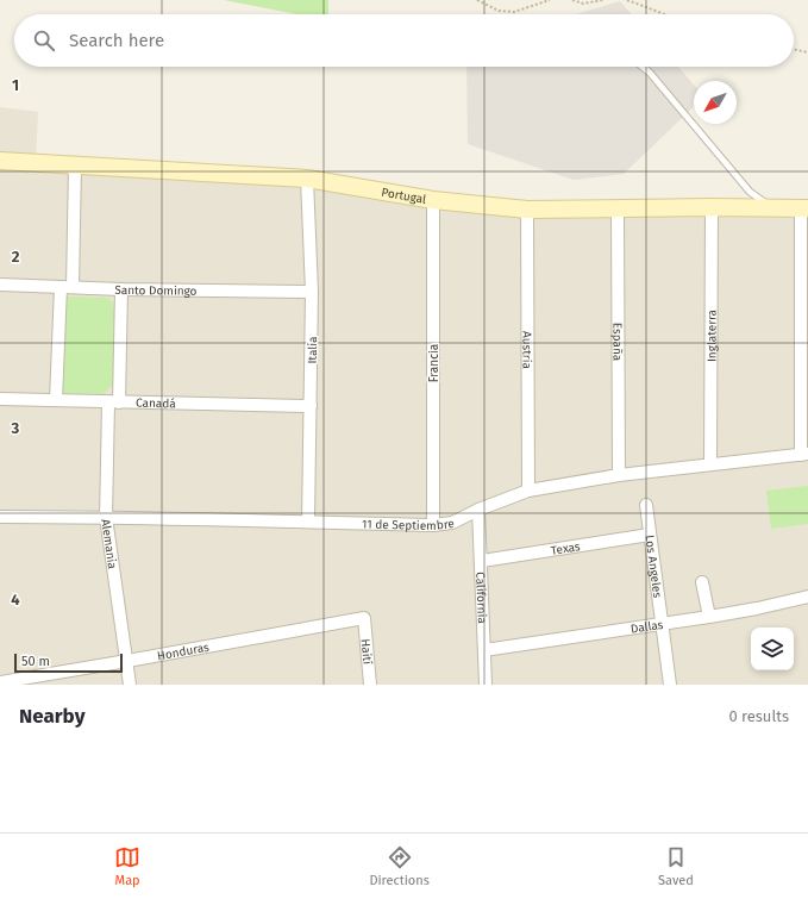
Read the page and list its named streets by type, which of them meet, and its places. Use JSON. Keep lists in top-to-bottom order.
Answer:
{
  "streets": {
    "main road": ["Portugal"],
    "street": [
      "Santo Domingo",
      "Inglaterra",
      "España",
      "Italia",
      "Austria",
      "Francia",
      "Canadá",
      "11 de Septiembre",
      "Alemania",
      "Texas",
      "Los Angeles",
      "California",
      "Dallas",
      "Honduras",
      "Haití"
    ]
  },
  "crossings": [
    ["Portugal", "Inglaterra"],
    ["Portugal", "España"],
    ["Portugal", "Italia"],
    ["Portugal", "Austria"],
    ["Portugal", "Francia"],
    ["Santo Domingo", "Italia"],
    ["Santo Domingo", "Alemania"],
    ["Inglaterra", "11 de Septiembre"],
    ["España", "11 de Septiembre"],
    ["Italia", "Canadá"],
    ["Italia", "11 de Septiembre"],
    ["Austria", "11 de Septiembre"],
    ["Francia", "11 de Septiembre"],
    ["Canadá", "Alemania"],
    ["11 de Septiembre", "Alemania"],
    ["11 de Septiembre", "California"],
    ["Alemania", "Honduras"],
    ["Texas", "Los Angeles"],
    ["Texas", "California"],
    ["Los Angeles", "Dallas"],
    ["California", "Dallas"],
    ["Honduras", "Haití"]
  ],
  "scale_bar": "50 m",
  "north": "bottom left",
  "page": {
    "search": "Search here",
    "scale": "50 m",
    "heading": ["Nearby", "0 results"],
    "nav": ["Map", "Directions", "Saved"]
  },
  "grid": {
    "rows": [
      "1",
      "2",
      "3",
      "4"
    ]
  }
}
